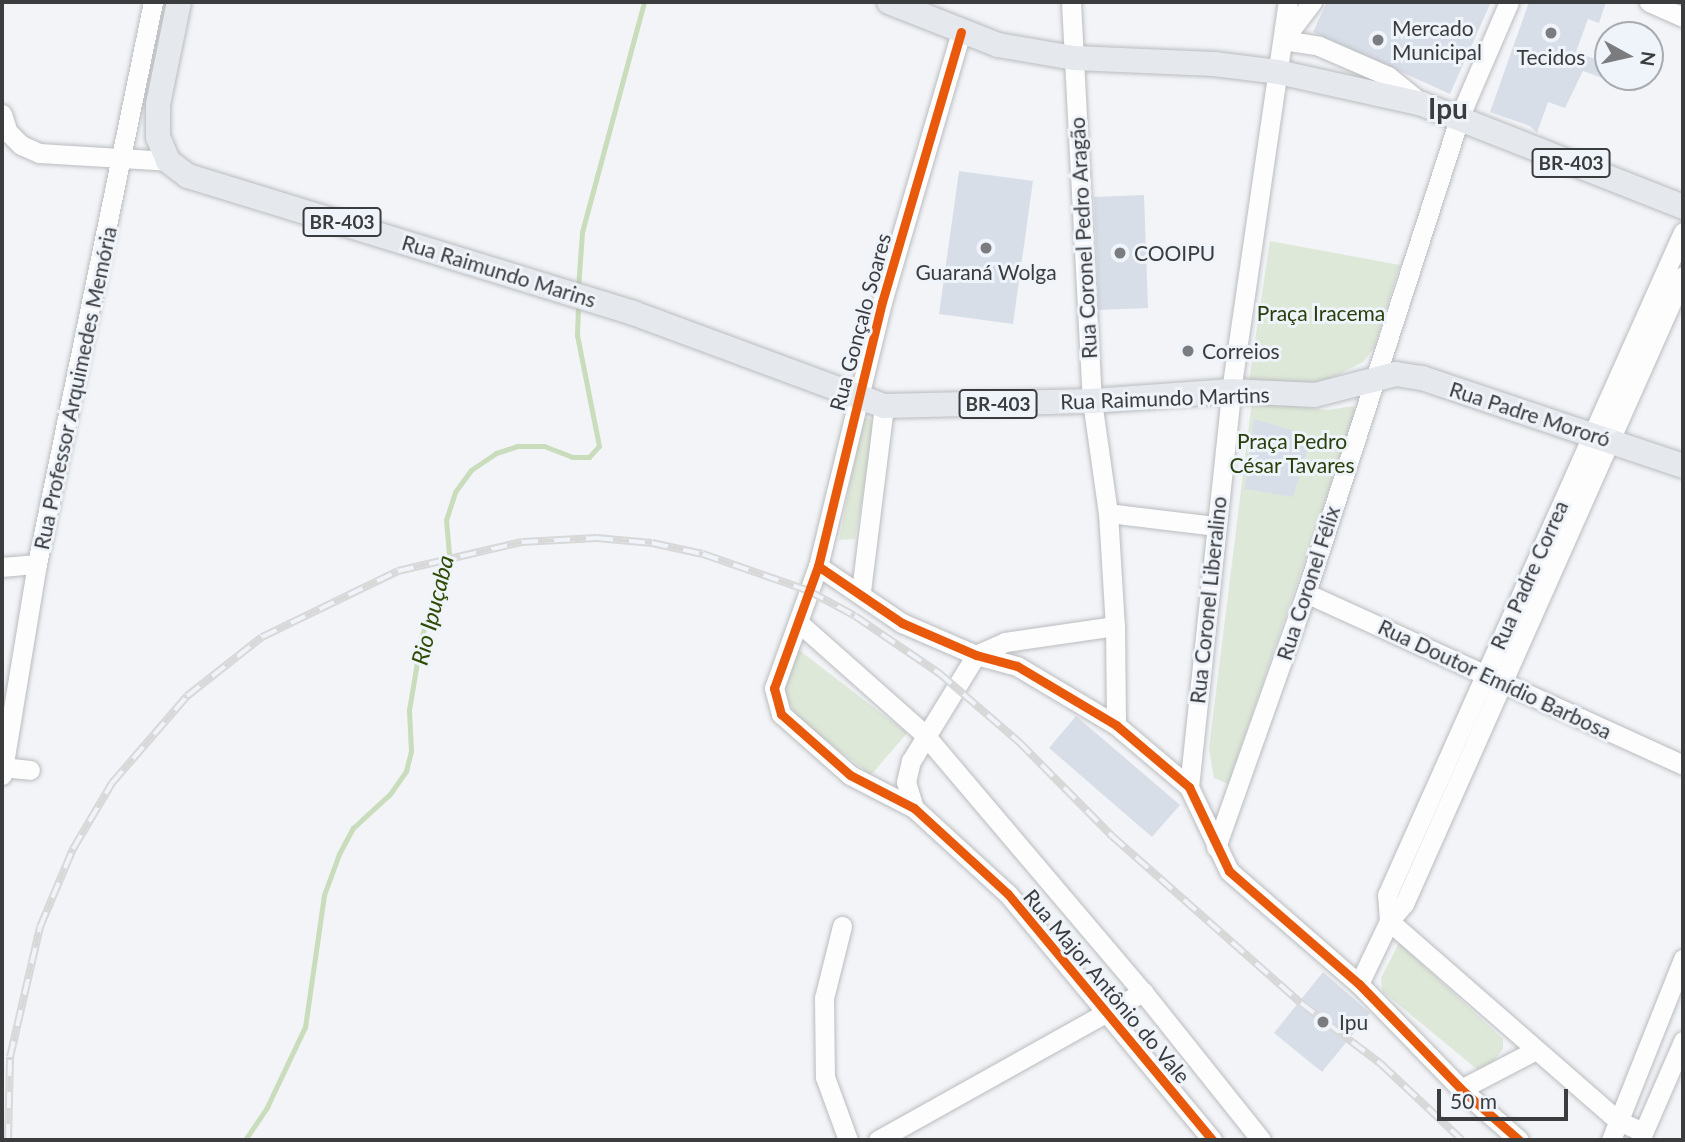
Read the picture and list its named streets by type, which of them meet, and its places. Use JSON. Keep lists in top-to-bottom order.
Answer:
{
  "streets": {
    "main road": [
      "BR-403",
      "Rua Raimundo Marins",
      "Rua Raimundo Martins",
      "Rua Padre Mororó"
    ],
    "street": [
      "Rua Coronel Pedro Aragão",
      "Rua Gonçalo Soares",
      "Rua Professor Arquimedes Memória",
      "Rua Padre Correa",
      "Rua Coronel Félix",
      "Rua Coronel Liberalino",
      "Rua Doutor Emídio Barbosa",
      "Rua Major Antônio do Vale"
    ]
  },
  "crossings": [
    ["BR-403", "Rua Coronel Pedro Aragão"],
    ["BR-403", "Rua Gonçalo Soares"],
    ["BR-403", "Rua Coronel Félix"],
    ["BR-403", "Rua Coronel Liberalino"],
    ["Rua Coronel Pedro Aragão", "Rua Raimundo Martins"],
    ["Rua Raimundo Marins", "Rua Raimundo Martins"],
    ["Rua Gonçalo Soares", "Rua Raimundo Martins"],
    ["Rua Gonçalo Soares", "Rua Major Antônio do Vale"],
    ["Rua Raimundo Martins", "Rua Padre Mororó"],
    ["Rua Raimundo Martins", "Rua Coronel Félix"],
    ["Rua Raimundo Martins", "Rua Coronel Liberalino"],
    ["Rua Padre Mororó", "Rua Padre Correa"],
    ["Rua Padre Mororó", "Rua Coronel Félix"],
    ["Rua Padre Correa", "Rua Doutor Emídio Barbosa"],
    ["Rua Coronel Félix", "Rua Doutor Emídio Barbosa"]
  ],
  "districts": ["Ipu"],
  "water": ["Rio Ipuçaba"],
  "parks": ["Praça Iracema", "Praça Pedro César Tavares"],
  "places": [
    "Tecidos",
    "Mercado Municipal",
    "Guaraná Wolga",
    "COOIPU",
    "Correios",
    "Ipu"
  ],
  "scale_bar": "50 m",
  "north": "right"
}
